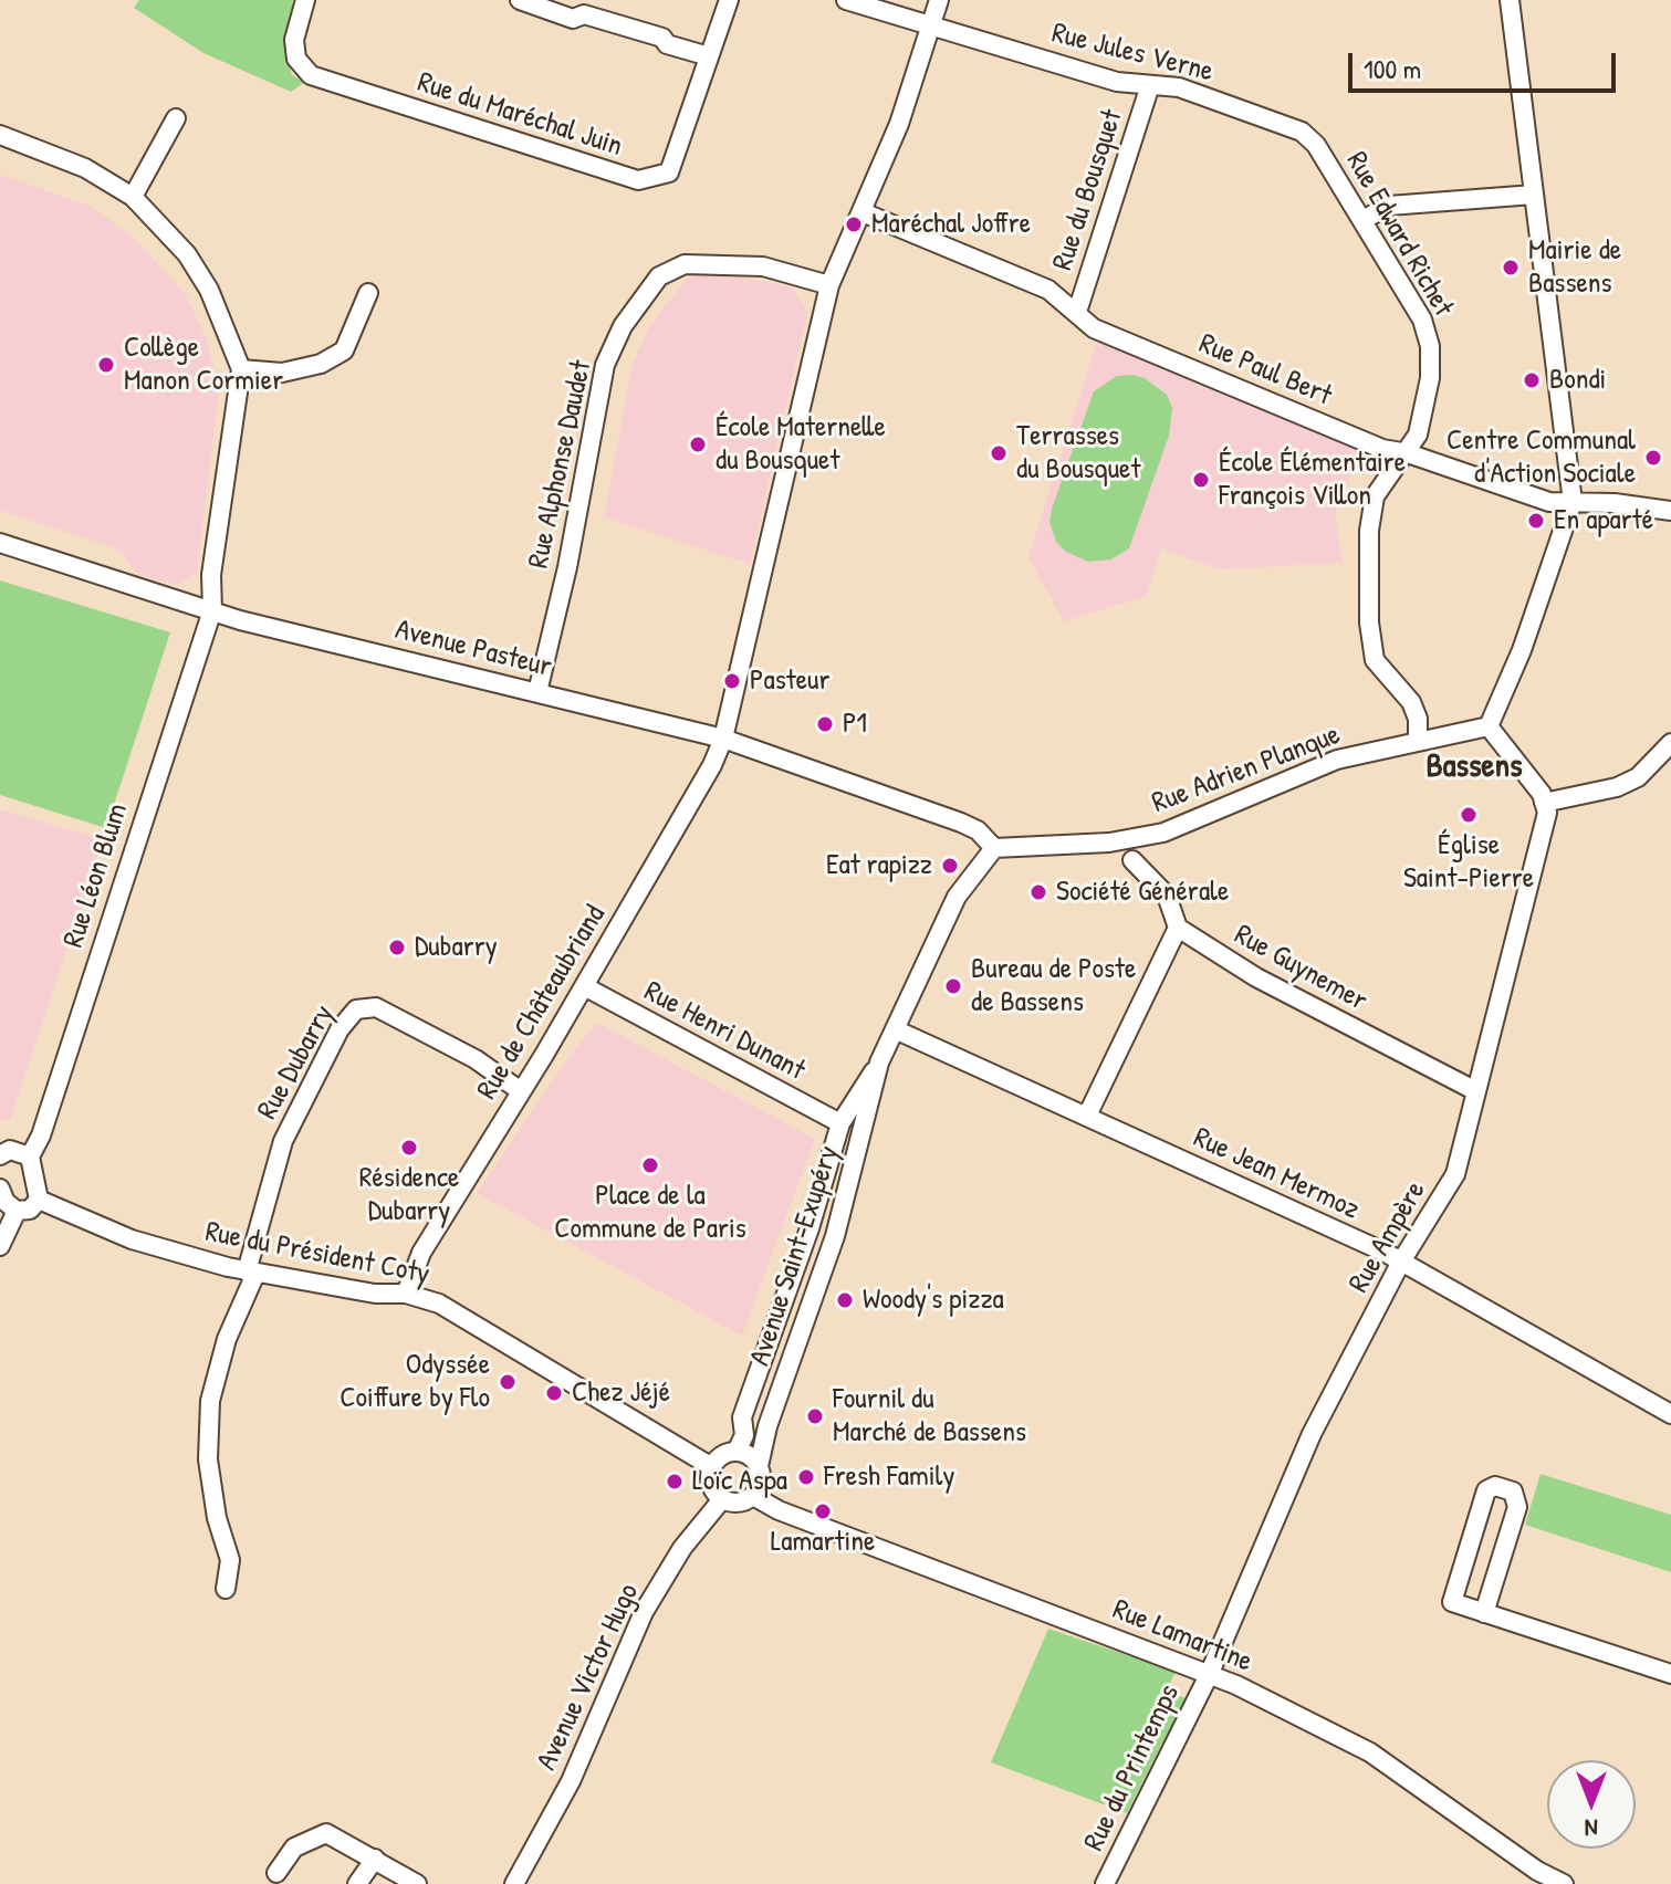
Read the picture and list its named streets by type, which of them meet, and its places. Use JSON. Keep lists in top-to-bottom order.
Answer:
{
  "streets": {
    "street": [
      "Rue Jules Verne",
      "Rue du Maréchal Juin",
      "Rue du Bousquet",
      "Rue Edward Richet",
      "Rue Paul Bert",
      "Rue Alphonse Daudet",
      "Avenue Pasteur",
      "Rue Adrien Planque",
      "Rue Léon Blum",
      "Rue Guynemer",
      "Rue de Châteaubriand",
      "Rue Henri Dunant",
      "Rue Dubarry",
      "Rue Jean Mermoz",
      "Rue Ampère",
      "Rue du Président Coty",
      "Avenue Saint-Exupéry",
      "Rue Lamartine",
      "Avenue Victor Hugo",
      "Rue du Printemps"
    ]
  },
  "crossings": [
    ["Rue Jules Verne", "Rue du Bousquet"],
    ["Rue Jules Verne", "Rue Edward Richet"],
    ["Rue Jules Verne", "Rue de Châteaubriand"],
    ["Rue du Bousquet", "Rue Paul Bert"],
    ["Rue Edward Richet", "Rue Paul Bert"],
    ["Rue Edward Richet", "Rue Adrien Planque"],
    ["Rue Paul Bert", "Rue de Châteaubriand"],
    ["Rue Alphonse Daudet", "Avenue Pasteur"],
    ["Rue Alphonse Daudet", "Rue de Châteaubriand"],
    ["Avenue Pasteur", "Rue Adrien Planque"],
    ["Avenue Pasteur", "Rue Léon Blum"],
    ["Avenue Pasteur", "Rue de Châteaubriand"],
    ["Avenue Pasteur", "Avenue Saint-Exupéry"],
    ["Rue Adrien Planque", "Avenue Saint-Exupéry"],
    ["Rue Guynemer", "Rue Ampère"],
    ["Rue de Châteaubriand", "Rue Henri Dunant"],
    ["Rue de Châteaubriand", "Rue Dubarry"],
    ["Rue de Châteaubriand", "Rue du Président Coty"],
    ["Rue Henri Dunant", "Avenue Saint-Exupéry"],
    ["Rue Dubarry", "Rue du Président Coty"],
    ["Rue Jean Mermoz", "Rue Ampère"],
    ["Rue Jean Mermoz", "Avenue Saint-Exupéry"],
    ["Rue Ampère", "Rue Lamartine"],
    ["Rue Ampère", "Rue du Printemps"],
    ["Rue du Président Coty", "Avenue Saint-Exupéry"],
    ["Rue du Président Coty", "Rue Lamartine"],
    ["Rue du Président Coty", "Avenue Victor Hugo"],
    ["Avenue Saint-Exupéry", "Rue Lamartine"],
    ["Avenue Saint-Exupéry", "Avenue Victor Hugo"],
    ["Rue Lamartine", "Avenue Victor Hugo"],
    ["Rue Lamartine", "Rue du Printemps"]
  ],
  "districts": ["Bassens"],
  "places": [
    "Maréchal Joffre",
    "Mairie de Bassens",
    "Collège Manon Cormier",
    "Bondi",
    "École Maternelle du Bousquet",
    "Terrasses du Bousquet",
    "Centre Communal d'Action Sociale",
    "École Élémentaire François Villon",
    "En aparté",
    "Pasteur",
    "P1",
    "Église Saint-Pierre",
    "Eat rapizz",
    "Société Générale",
    "Dubarry",
    "Bureau de Poste de Bassens",
    "Résidence Dubarry",
    "Place de la Commune de Paris",
    "Woody's pizza",
    "Odyssée Coiffure by Flo",
    "Chez Jéjé",
    "Fournil du Marché de Bassens",
    "Fresh Family",
    "Loïc Aspa",
    "Lamartine"
  ],
  "scale_bar": "100 m",
  "north": "bottom"
}
